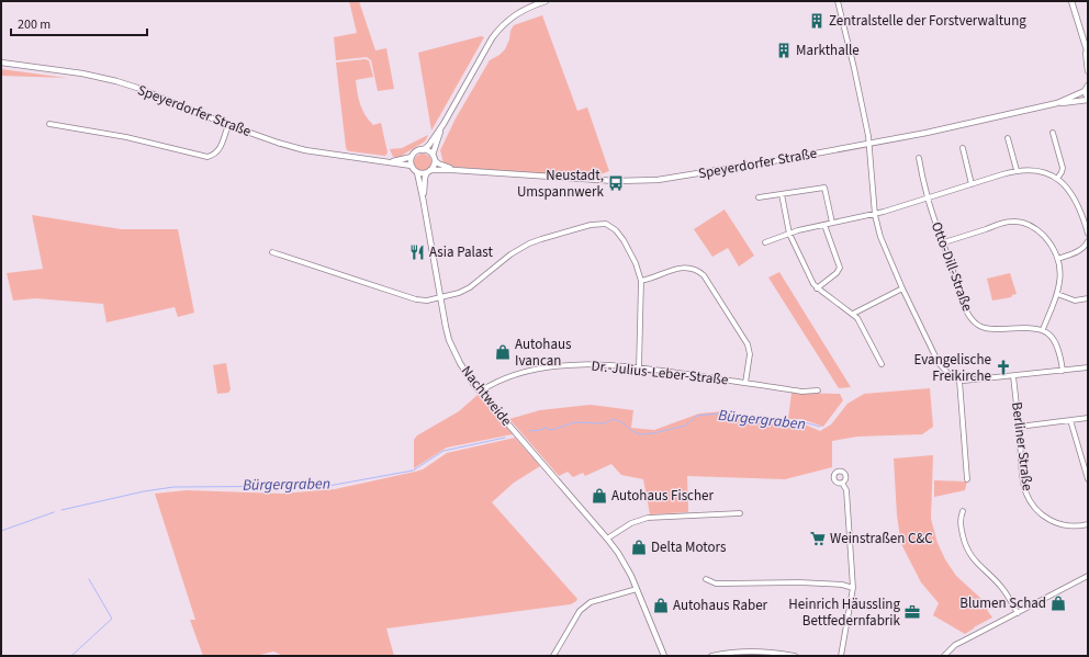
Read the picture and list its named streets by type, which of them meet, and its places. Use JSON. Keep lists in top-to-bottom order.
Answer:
{
  "streets": {
    "street": [
      "Speyerdorfer Straße",
      "Otto-Dill-Straße",
      "Dr.-Julius-Leber-Straße",
      "Nachtweide",
      "Berliner Straße"
    ]
  },
  "crossings": [
    ["Speyerdorfer Straße", "Nachtweide"],
    ["Dr.-Julius-Leber-Straße", "Nachtweide"]
  ],
  "water": ["Bürgergraben"],
  "places": {
    "building": ["Zentralstelle der Forstverwaltung", "Markthalle"],
    "bus stop": ["Neustadt, Umspannwerk"],
    "restaurant": ["Asia Palast"],
    "shop": [
      "Autohaus Ivancan",
      "Autohaus Fischer",
      "Delta Motors",
      "Blumen Schad",
      "Autohaus Raber"
    ],
    "church": ["Evangelische Freikirche"],
    "supermarket": ["Weinstraßen C&C"],
    "office": ["Heinrich Häussling Bettfedernfabrik"]
  },
  "scale_bar": "200 m"
}
